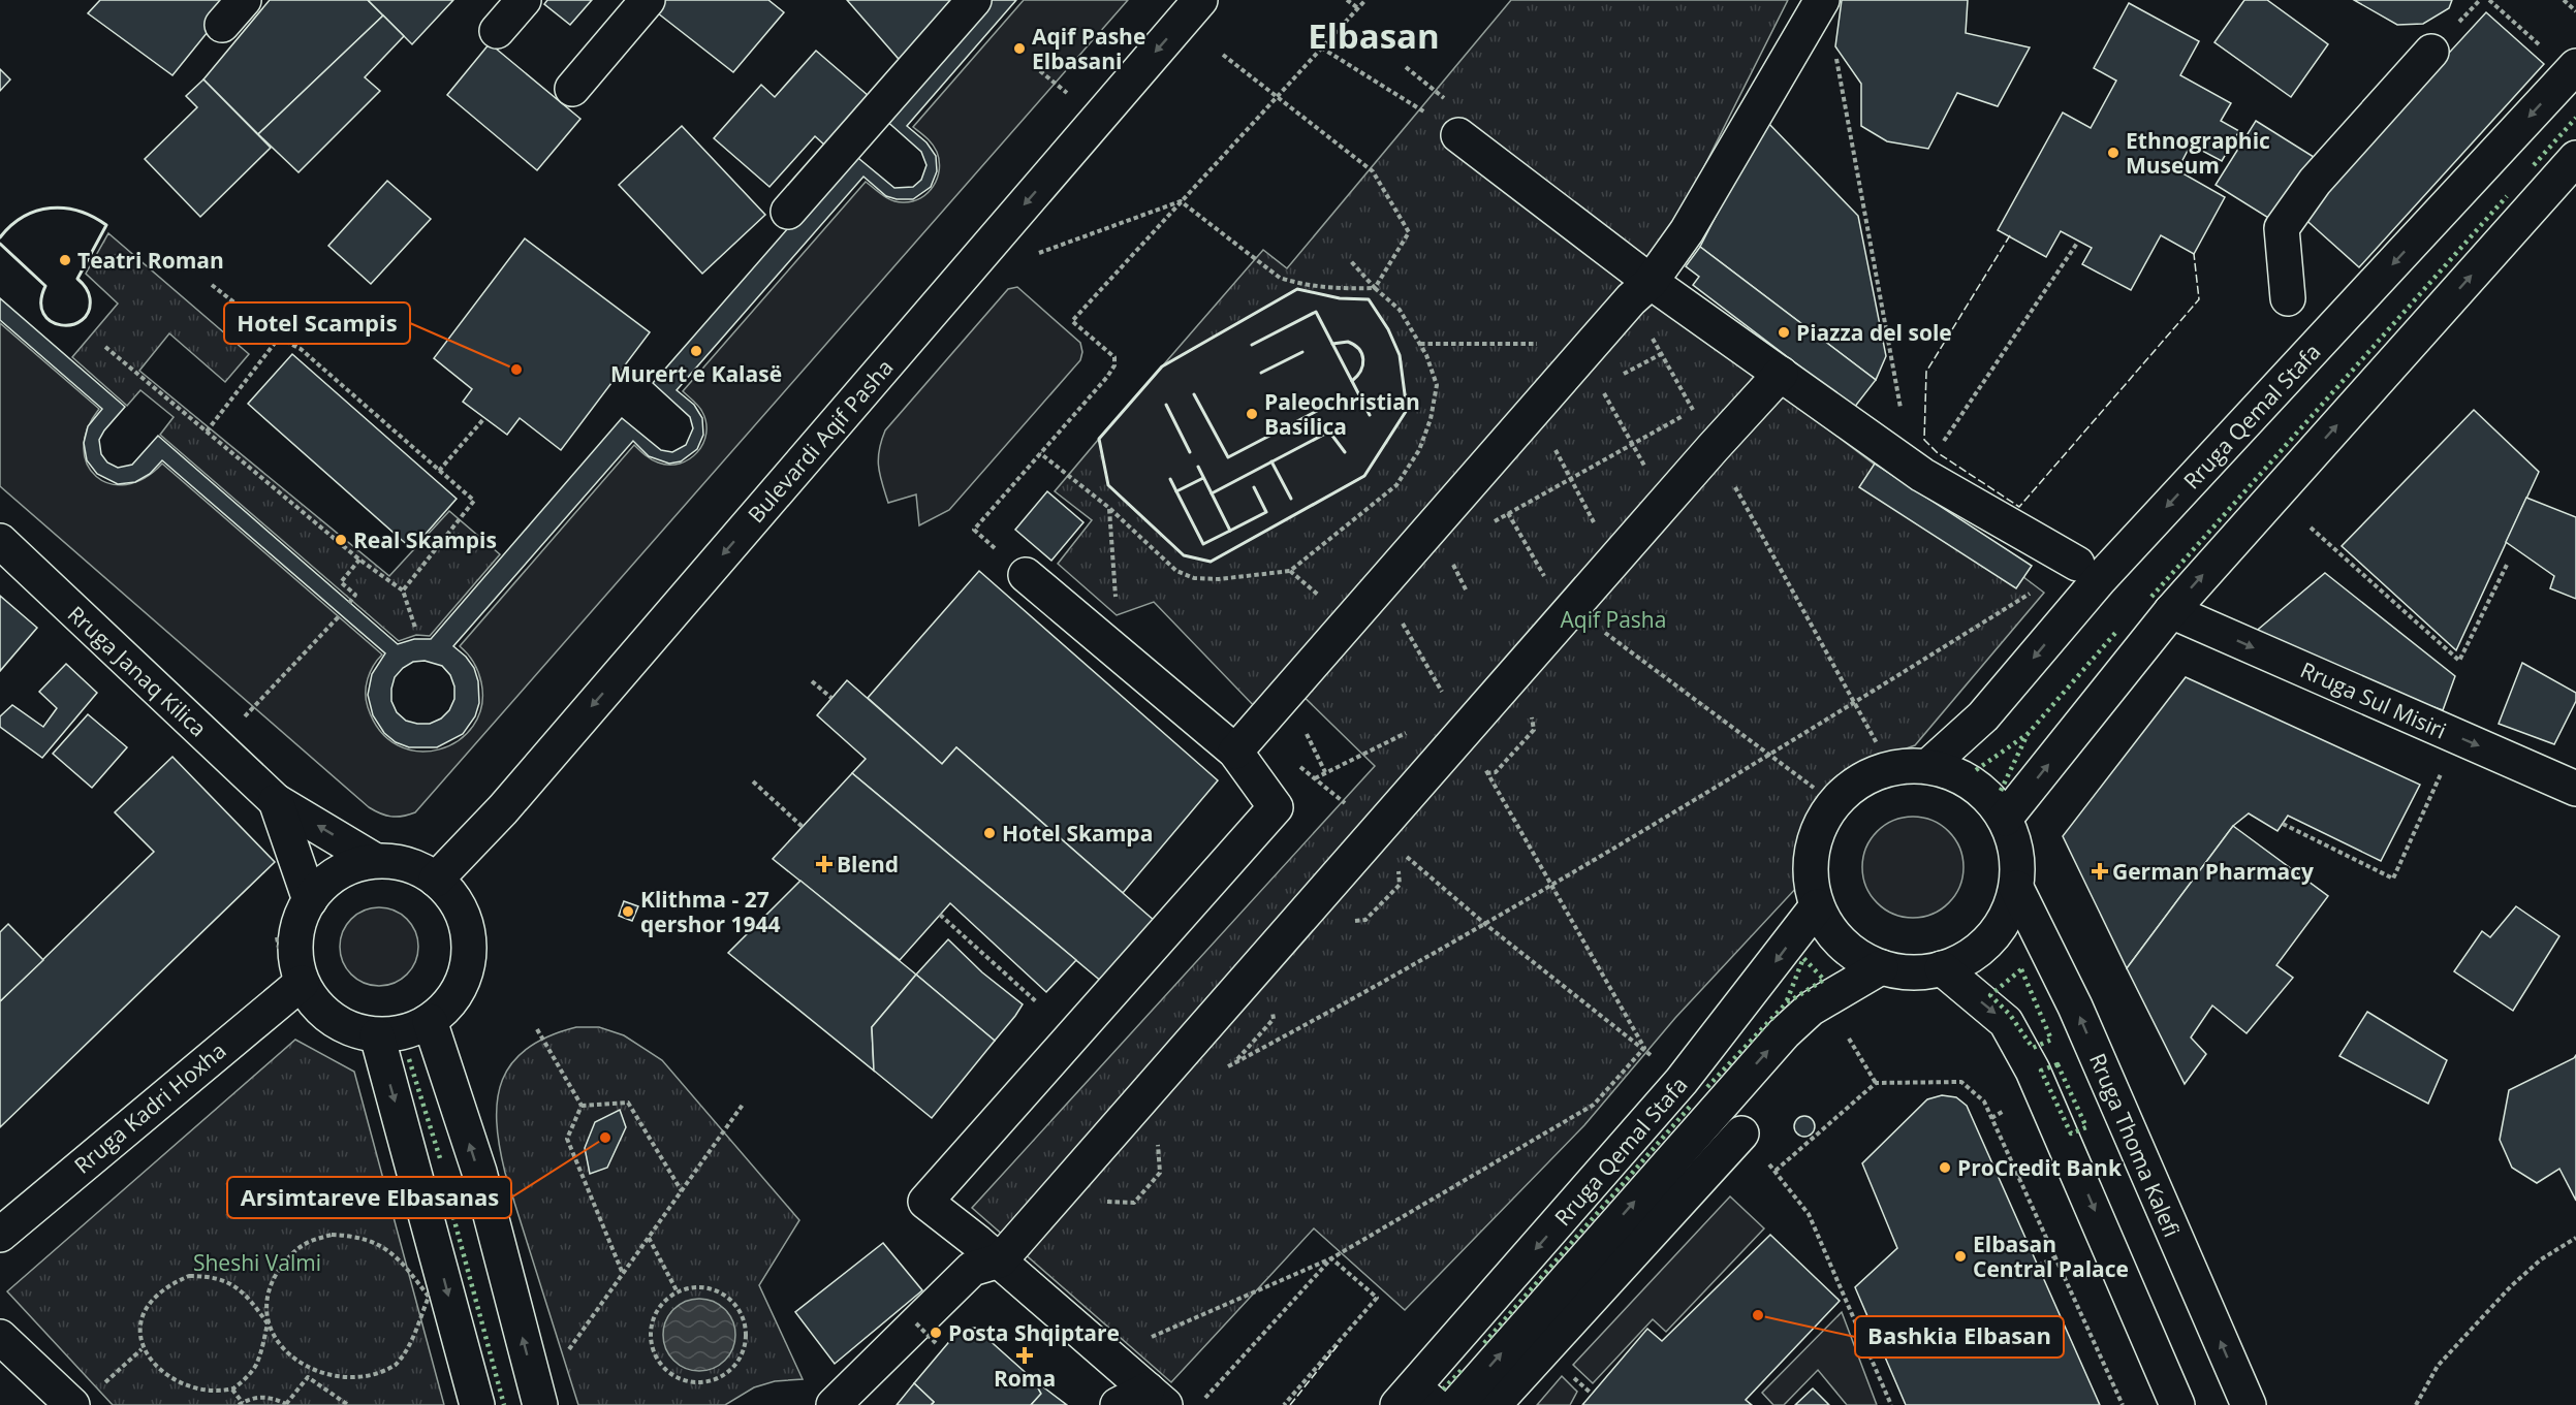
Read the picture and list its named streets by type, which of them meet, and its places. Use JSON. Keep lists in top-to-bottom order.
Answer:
{
  "streets": {
    "main road": [
      "Rruga Qemal Stafa",
      "Bulevardi Aqif Pasha",
      "Rruga Janaq Kilica",
      "Rruga Sul Misiri",
      "Rruga Kadri Hoxha",
      "Rruga Thoma Kalefi"
    ]
  },
  "crossings": [
    ["Rruga Qemal Stafa", "Rruga Thoma Kalefi"],
    ["Bulevardi Aqif Pasha", "Rruga Janaq Kilica"],
    ["Bulevardi Aqif Pasha", "Rruga Kadri Hoxha"],
    ["Rruga Janaq Kilica", "Rruga Kadri Hoxha"]
  ],
  "one_way": ["Bulevardi Aqif Pasha", "Rruga Sul Misiri"],
  "districts": ["Elbasan"],
  "parks": ["Aqif Pasha", "Sheshi Valmi"],
  "places": {
    "other": [
      "Aqif Pashe Elbasani",
      "Ethnographic Museum",
      "Teatri Roman",
      "Piazza del sole",
      "Murert e Kalasë",
      "Hotel Scampis",
      "Paleochristian Basilica",
      "Real Skampis",
      "Hotel Skampa",
      "Klithma - 27 qershor 1944",
      "Arsimtareve Elbasanas",
      "ProCredit Bank",
      "Elbasan Central Palace",
      "Bashkia Elbasan",
      "Posta Shqiptare"
    ],
    "health": ["Blend", "German Pharmacy", "Roma"]
  }
}
